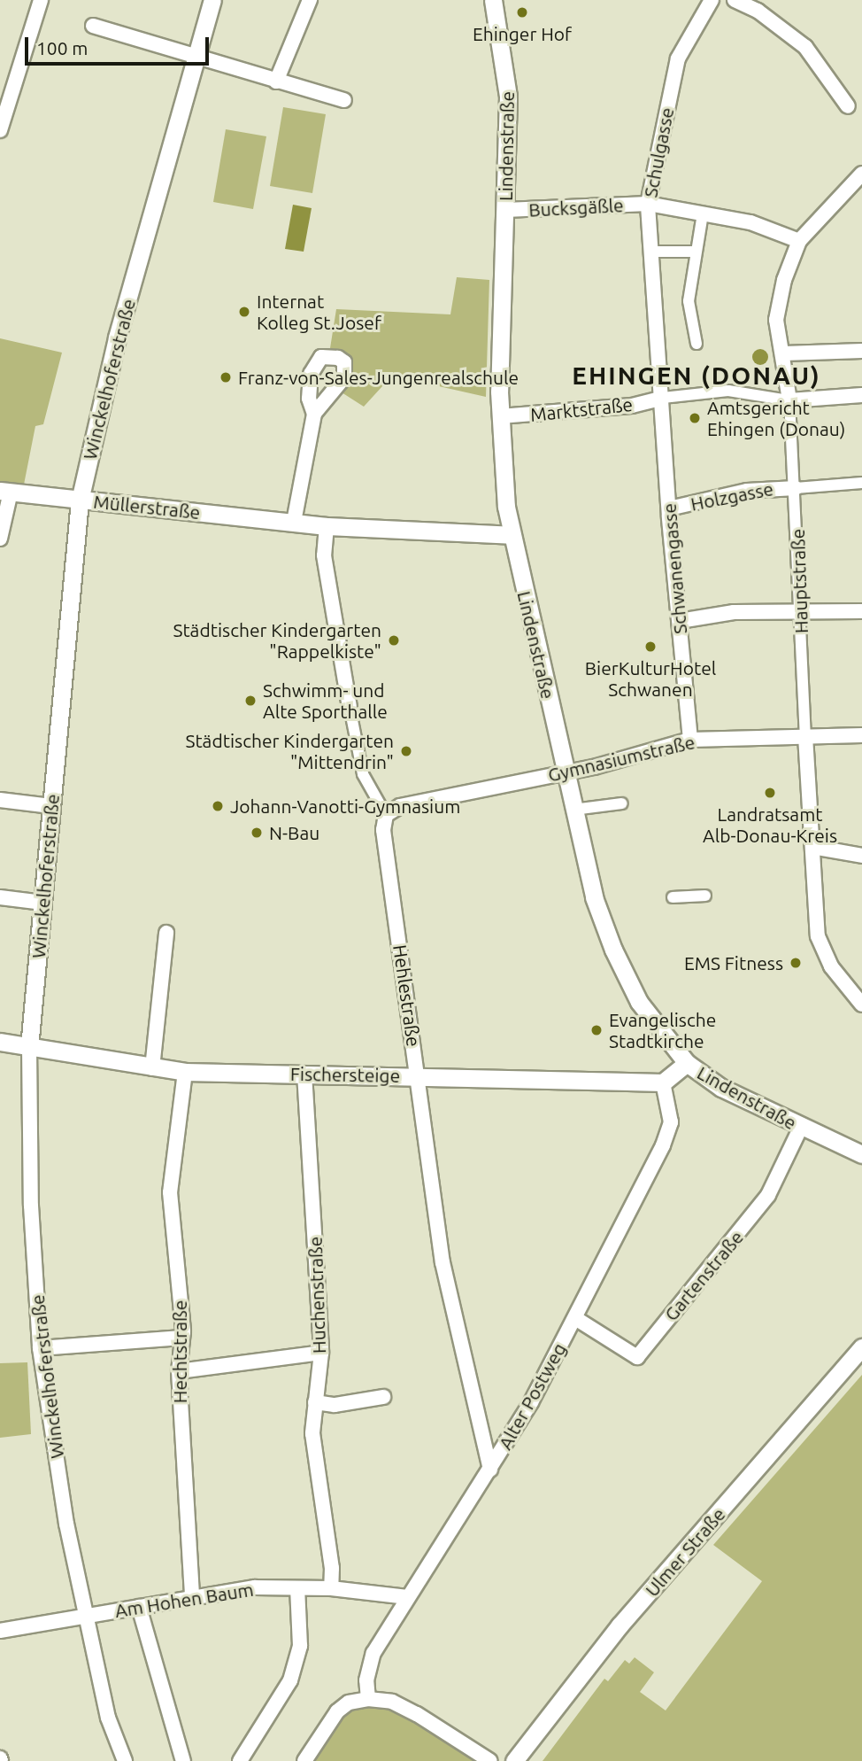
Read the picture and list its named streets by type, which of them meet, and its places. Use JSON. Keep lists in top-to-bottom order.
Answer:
{
  "streets": {
    "street": [
      "Lindenstraße",
      "Schulgasse",
      "Bucksgäßle",
      "Winckelhoferstraße",
      "Marktstraße",
      "Holzgasse",
      "Müllerstraße",
      "Schwanengasse",
      "Hauptstraße",
      "Gymnasiumstraße",
      "Hehlestraße",
      "Fischersteige",
      "Gartenstraße",
      "Huchenstraße",
      "Hechtstraße",
      "Alter Postweg",
      "Ulmer Straße",
      "Am Hohen Baum"
    ]
  },
  "crossings": [
    ["Lindenstraße", "Bucksgäßle"],
    ["Lindenstraße", "Marktstraße"],
    ["Lindenstraße", "Müllerstraße"],
    ["Lindenstraße", "Gymnasiumstraße"],
    ["Lindenstraße", "Gartenstraße"],
    ["Schulgasse", "Bucksgäßle"],
    ["Schulgasse", "Schwanengasse"],
    ["Bucksgäßle", "Hauptstraße"],
    ["Winckelhoferstraße", "Müllerstraße"],
    ["Winckelhoferstraße", "Fischersteige"],
    ["Winckelhoferstraße", "Am Hohen Baum"],
    ["Marktstraße", "Schwanengasse"],
    ["Holzgasse", "Schwanengasse"],
    ["Holzgasse", "Hauptstraße"],
    ["Schwanengasse", "Gymnasiumstraße"],
    ["Hauptstraße", "Gymnasiumstraße"],
    ["Gymnasiumstraße", "Hehlestraße"],
    ["Hehlestraße", "Fischersteige"],
    ["Hehlestraße", "Alter Postweg"],
    ["Fischersteige", "Huchenstraße"],
    ["Fischersteige", "Hechtstraße"],
    ["Fischersteige", "Alter Postweg"],
    ["Gartenstraße", "Alter Postweg"],
    ["Huchenstraße", "Am Hohen Baum"],
    ["Hechtstraße", "Am Hohen Baum"],
    ["Alter Postweg", "Am Hohen Baum"]
  ],
  "districts": ["EHINGEN (DONAU)"],
  "places": [
    "Ehinger Hof",
    "Internat Kolleg St.Josef",
    "Franz-von-Sales-Jungenrealschule",
    "Amtsgericht Ehingen (Donau)",
    "Städtischer Kindergarten \"Rappelkiste\"",
    "BierKulturHotel Schwanen",
    "Schwimm- und Alte Sporthalle",
    "Städtischer Kindergarten \"Mittendrin\"",
    "Landratsamt Alb-Donau-Kreis",
    "Johann-Vanotti-Gymnasium",
    "N-Bau",
    "EMS Fitness",
    "Evangelische Stadtkirche"
  ],
  "scale_bar": "100 m"
}
